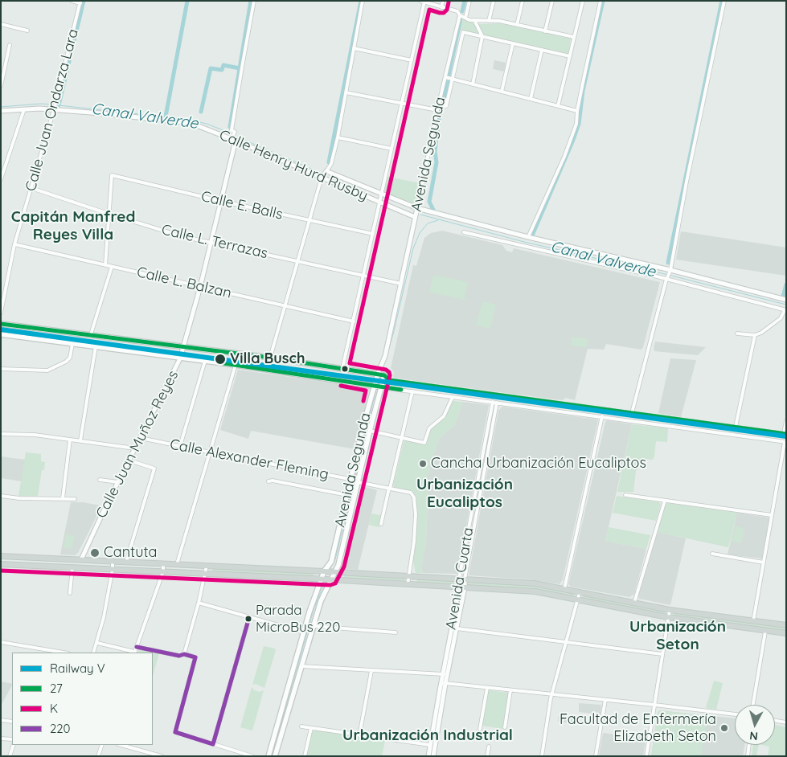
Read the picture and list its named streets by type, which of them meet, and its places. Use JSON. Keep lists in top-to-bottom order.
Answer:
{
  "streets": {
    "main road": ["Avenida Segunda"],
    "street": [
      "Calle Juan Ondarza Lara",
      "Calle Henry Hurd Rusby",
      "Calle E. Balls",
      "Calle L. Terrazas",
      "Calle L. Balzan",
      "Calle Juan Muñoz Reyes",
      "Calle Alexander Fleming",
      "Avenida Cuarta"
    ]
  },
  "crossings": [
    ["Calle Juan Ondarza Lara", "Calle Henry Hurd Rusby"],
    ["Calle Juan Ondarza Lara", "Calle L. Terrazas"],
    ["Calle Juan Ondarza Lara", "Calle L. Balzan"],
    ["Avenida Segunda", "Calle Henry Hurd Rusby"],
    ["Avenida Segunda", "Calle L. Terrazas"],
    ["Avenida Segunda", "Calle Alexander Fleming"],
    ["Calle Henry Hurd Rusby", "Calle Juan Muñoz Reyes"],
    ["Calle E. Balls", "Calle L. Terrazas"],
    ["Calle E. Balls", "Calle Juan Muñoz Reyes"],
    ["Calle L. Terrazas", "Calle Juan Muñoz Reyes"],
    ["Calle L. Balzan", "Calle Juan Muñoz Reyes"],
    ["Calle Juan Muñoz Reyes", "Calle Alexander Fleming"]
  ],
  "districts": [
    "Capitán Manfred Reyes Villa",
    "Urbanización Eucaliptos",
    "Urbanización Seton",
    "Urbanización Industrial"
  ],
  "water": ["Canal Valverde"],
  "places": [
    "Villa Busch",
    "Cancha Urbanización Eucaliptos",
    "Cantuta",
    "Parada MicroBus 220",
    "Facultad de Enfermería Elizabeth Seton"
  ],
  "lines": [
    "transit line K",
    "transit line 27",
    "rail line V",
    "transit line 220"
  ],
  "legend": [
    "Railway V",
    "27",
    "K",
    "220"
  ],
  "north": "bottom"
}
